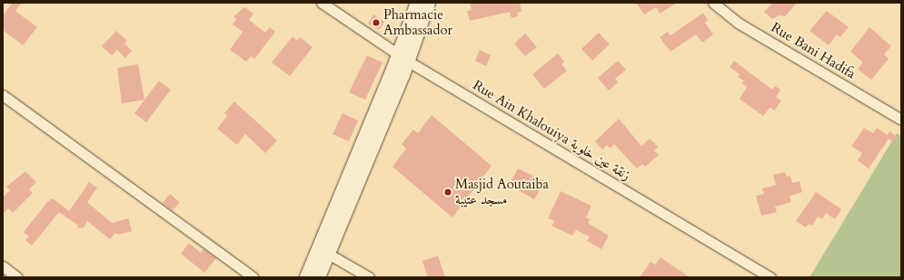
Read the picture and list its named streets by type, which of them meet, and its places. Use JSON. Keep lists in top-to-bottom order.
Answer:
{
  "streets": {
    "street": ["Rue Bani Hadifa", "Rue Ain Khalouiya زنقة عين خلوية"]
  },
  "places": ["Pharmacie Ambassador", "Masjid Aoutaiba مسجد عتيبة"]
}
